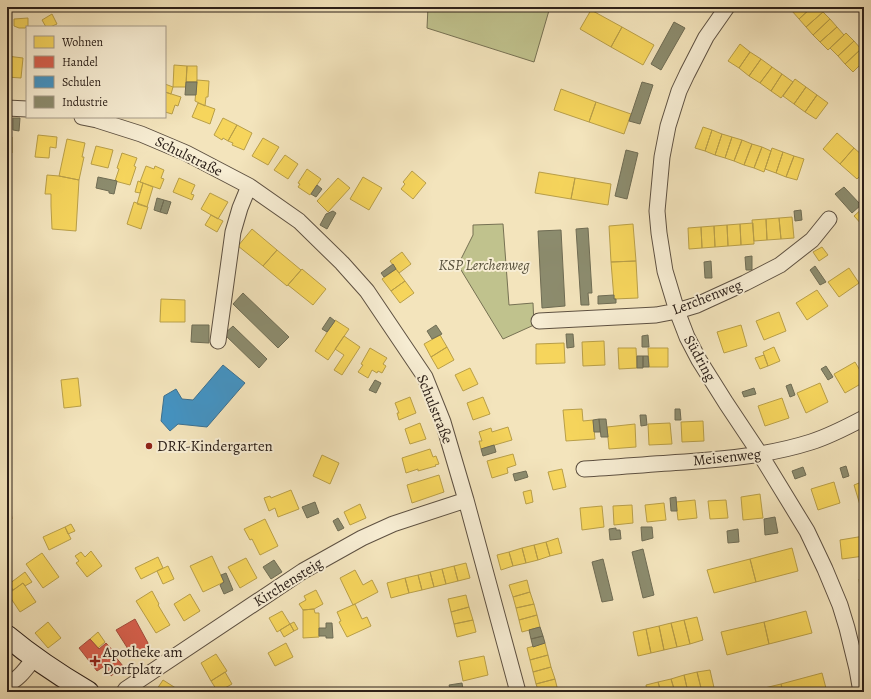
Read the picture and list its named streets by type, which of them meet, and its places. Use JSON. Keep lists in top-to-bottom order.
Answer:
{
  "streets": {
    "street": [
      "Schulstraße",
      "Lerchenweg",
      "Südring",
      "Meisenweg",
      "Kirchensteig"
    ]
  },
  "crossings": [
    ["Schulstraße", "Kirchensteig"],
    ["Lerchenweg", "Südring"],
    ["Südring", "Meisenweg"]
  ],
  "parks": ["KSP Lerchenweg"],
  "places": {
    "other": ["DRK-Kindergarten"],
    "health": ["Apotheke am Dorfplatz"]
  },
  "legend": [
    "Wohnen",
    "Handel",
    "Schulen",
    "Industrie"
  ]
}
